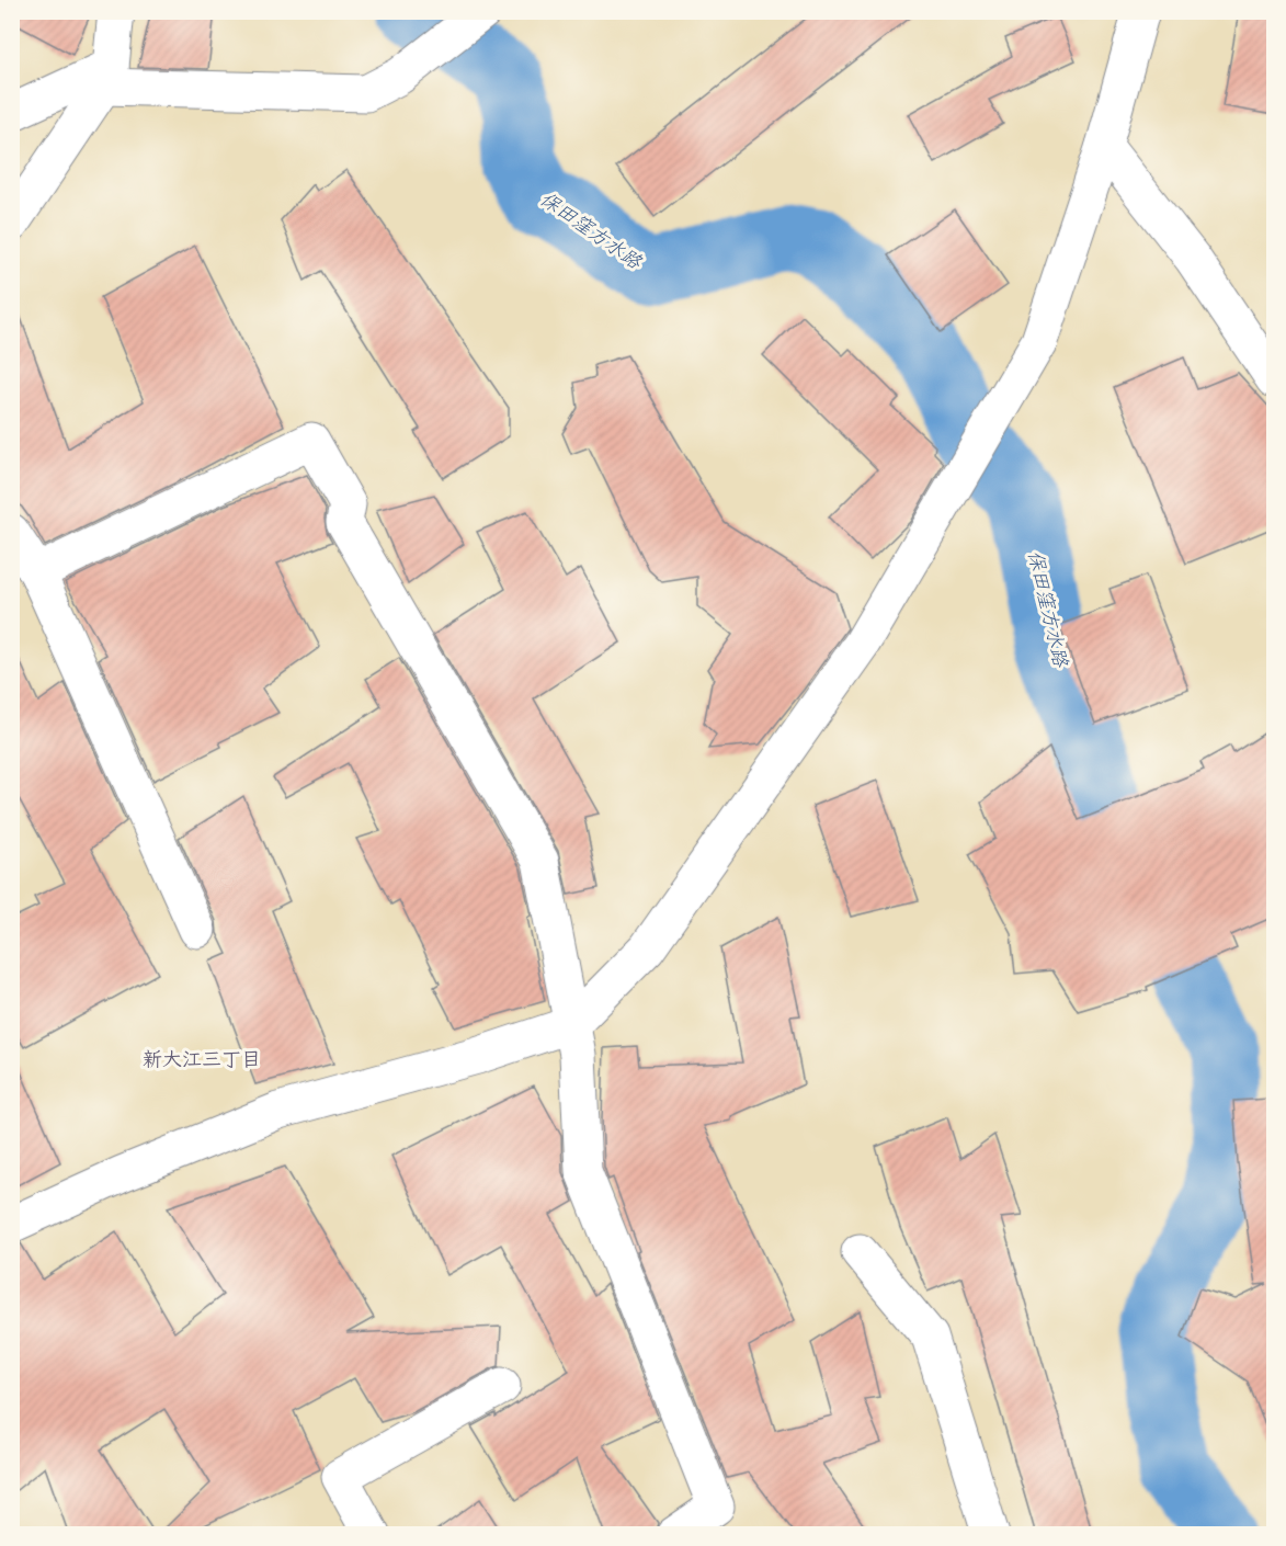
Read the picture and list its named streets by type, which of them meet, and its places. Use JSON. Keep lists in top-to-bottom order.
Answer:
{
  "districts": ["新大江三丁目"],
  "water": ["保田窪方水路"]
}
